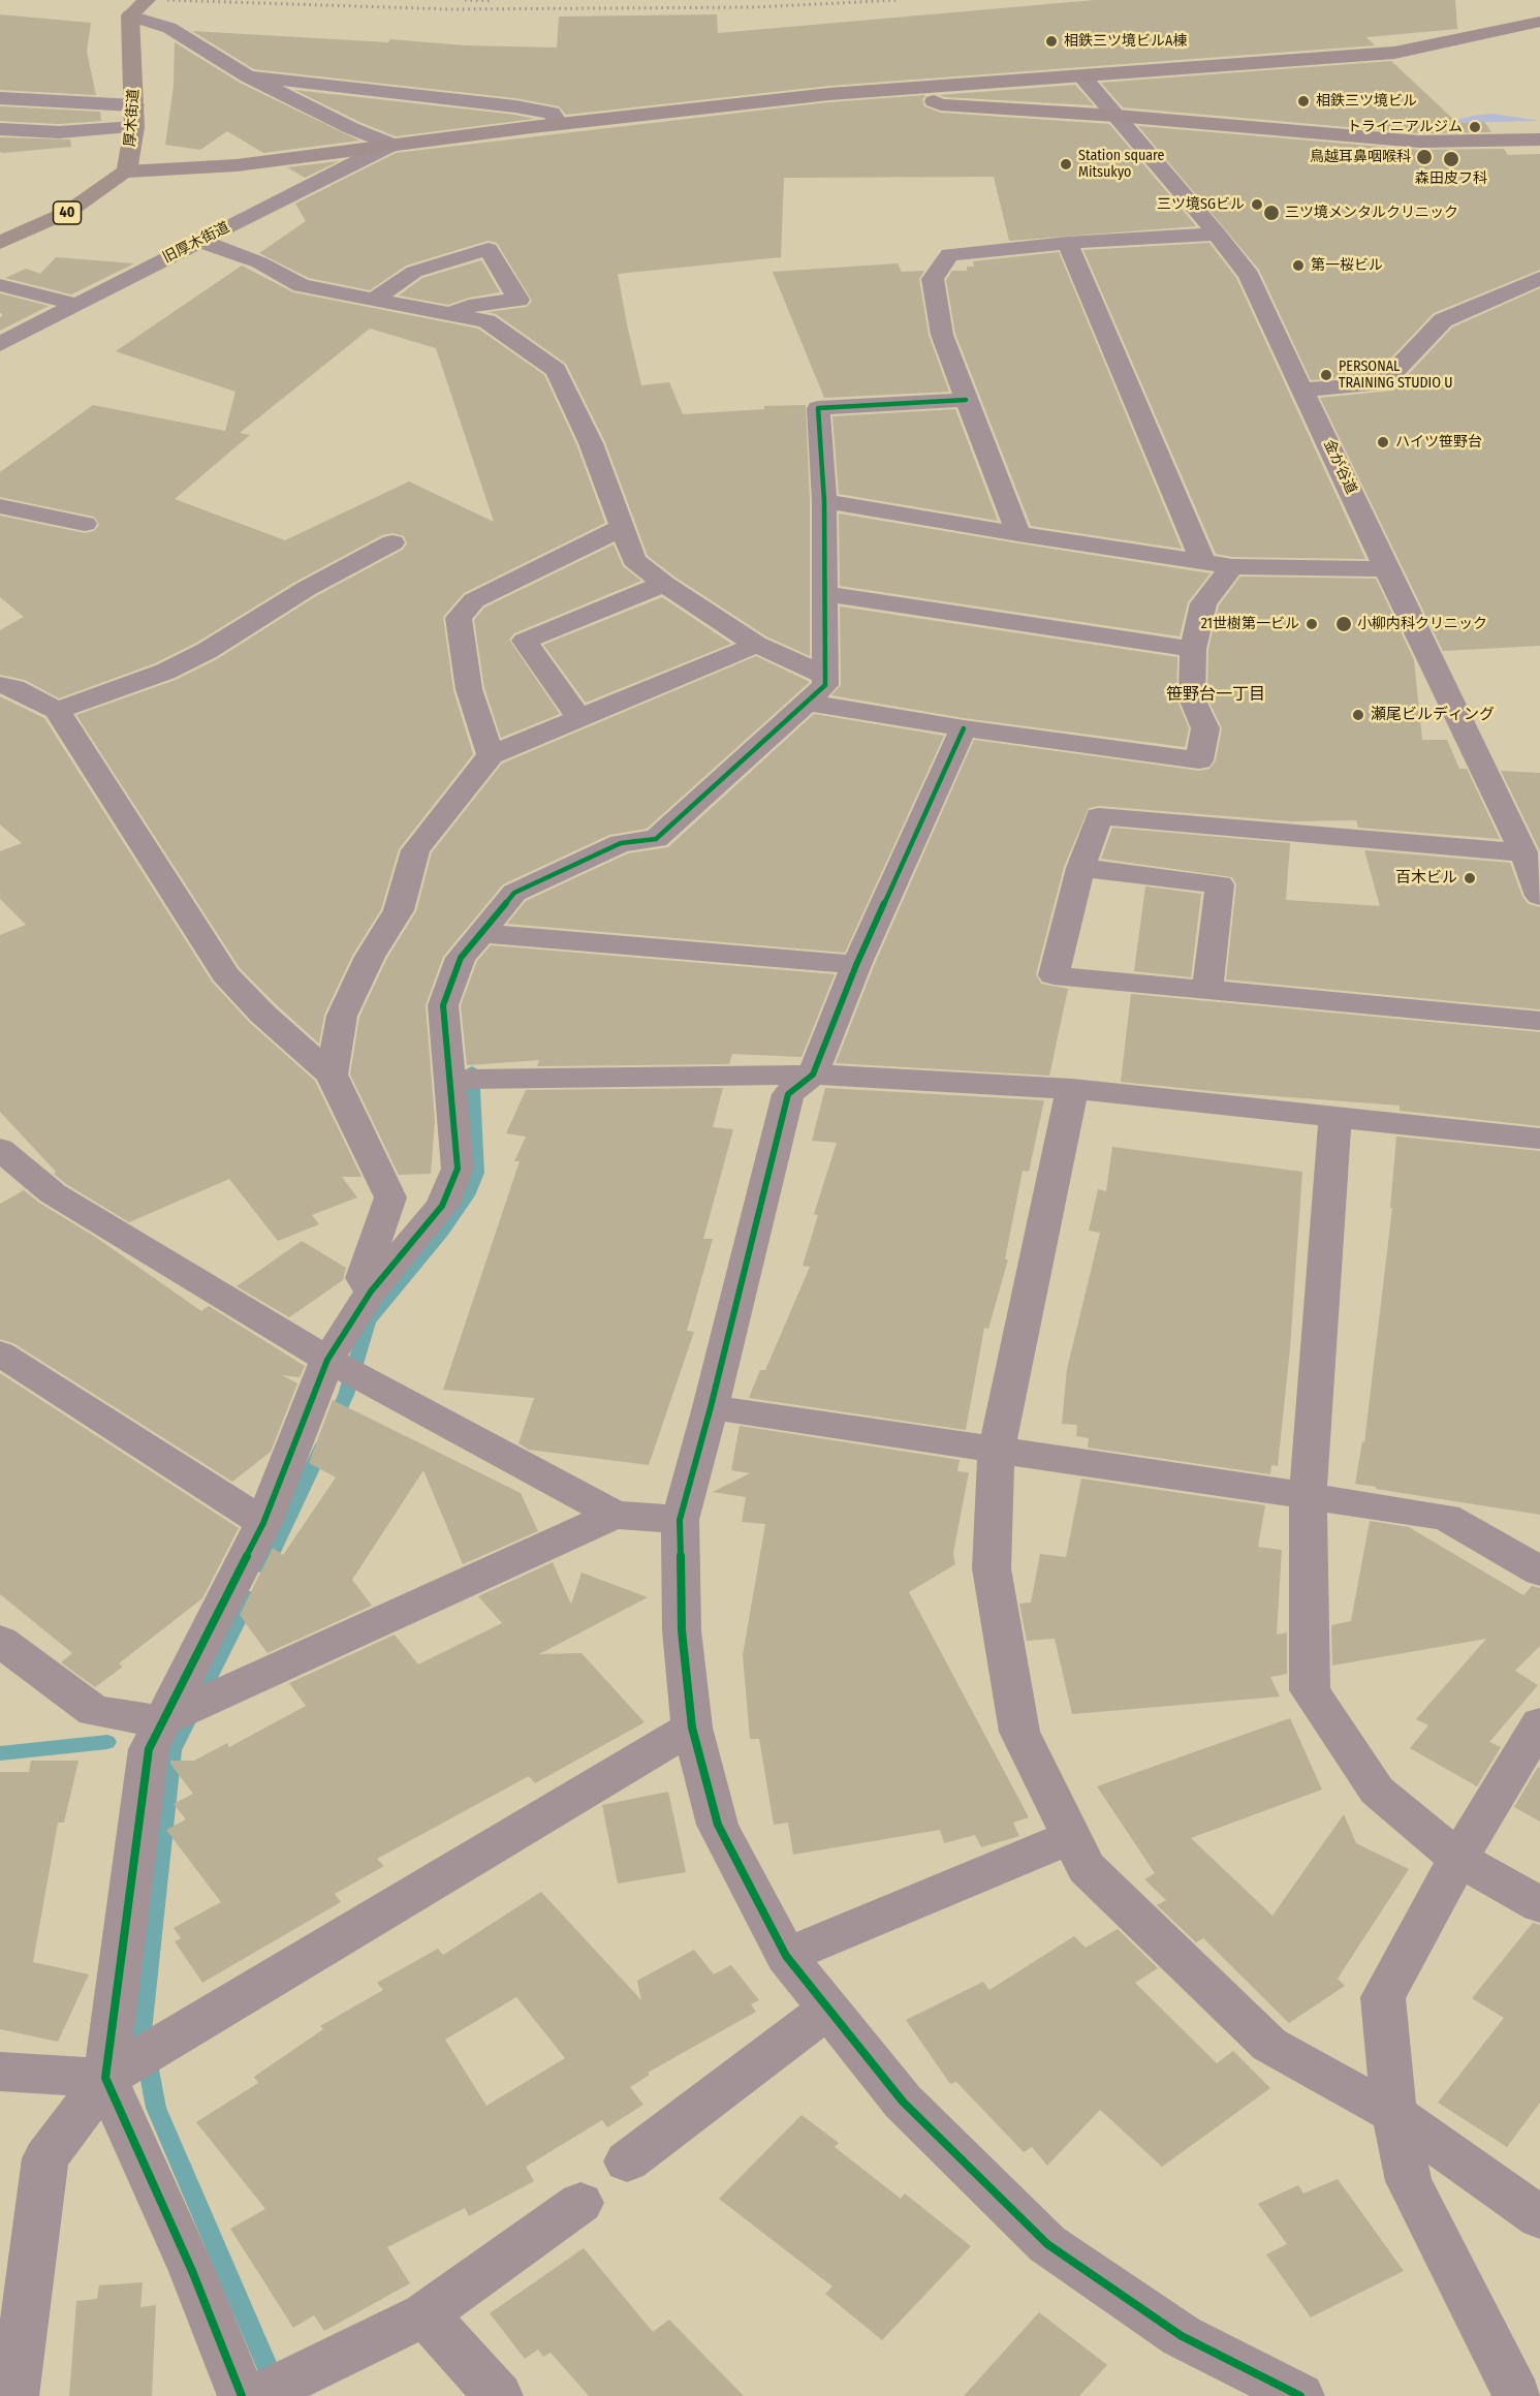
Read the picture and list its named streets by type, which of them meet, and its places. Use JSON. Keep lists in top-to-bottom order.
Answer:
{
  "streets": {
    "main road": ["厚木街道", "40"],
    "street": ["旧厚木街道", "金が谷道"]
  },
  "crossings": [
    ["厚木街道", "40"]
  ],
  "districts": ["笹野台一丁目"],
  "places": [
    "相鉄三ツ境ビルA棟",
    "相鉄三ツ境ビル",
    "トライニアルジム",
    "鳥越耳鼻咽喉科",
    "森田皮フ科",
    "Station square Mitsukyo",
    "三ツ境SGビル",
    "三ツ境メンタルクリニック",
    "第一桜ビル",
    "PERSONAL TRAINING STUDIO U",
    "ハイツ笹野台",
    "21世樹第一ビル",
    "小柳内科クリニック",
    "瀬尾ビルディング",
    "百木ビル"
  ]
}
